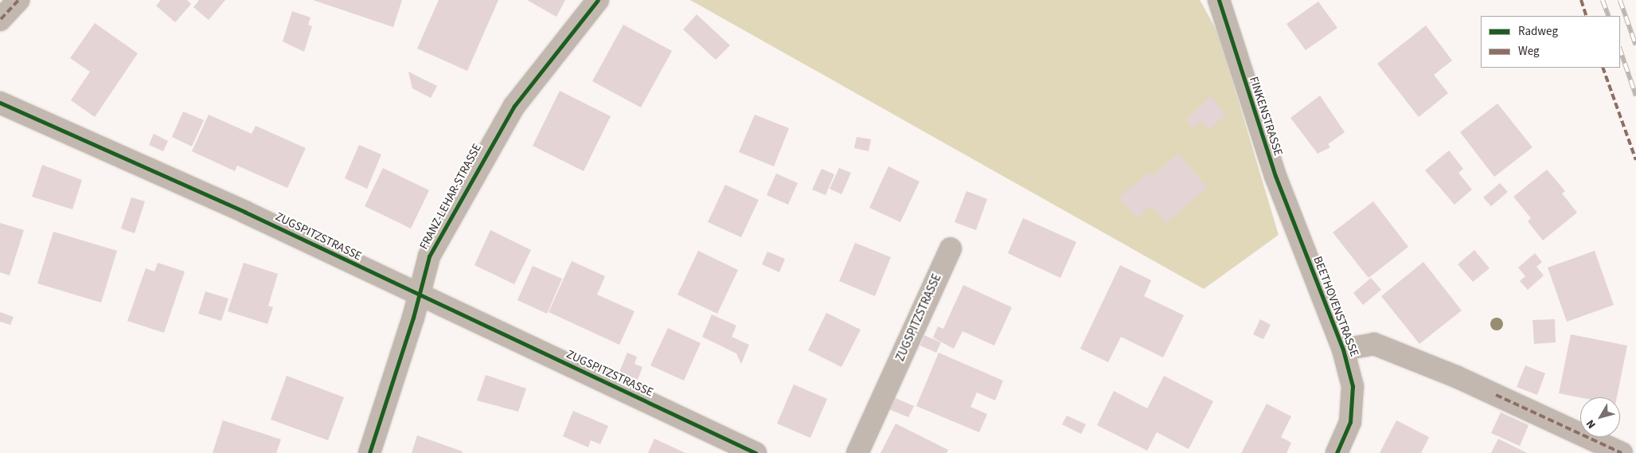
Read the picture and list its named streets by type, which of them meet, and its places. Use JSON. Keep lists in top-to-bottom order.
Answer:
{
  "streets": {
    "street": [
      "FINKENSTRASSE",
      "FRANZ-LEHAR-STRASSE",
      "ZUGSPITZSTRASSE",
      "BEETHOVENSTRASSE"
    ]
  },
  "crossings": [
    ["FINKENSTRASSE", "BEETHOVENSTRASSE"],
    ["FRANZ-LEHAR-STRASSE", "ZUGSPITZSTRASSE"]
  ],
  "legend": ["Radweg", "Weg"],
  "north": "bottom left"
}
